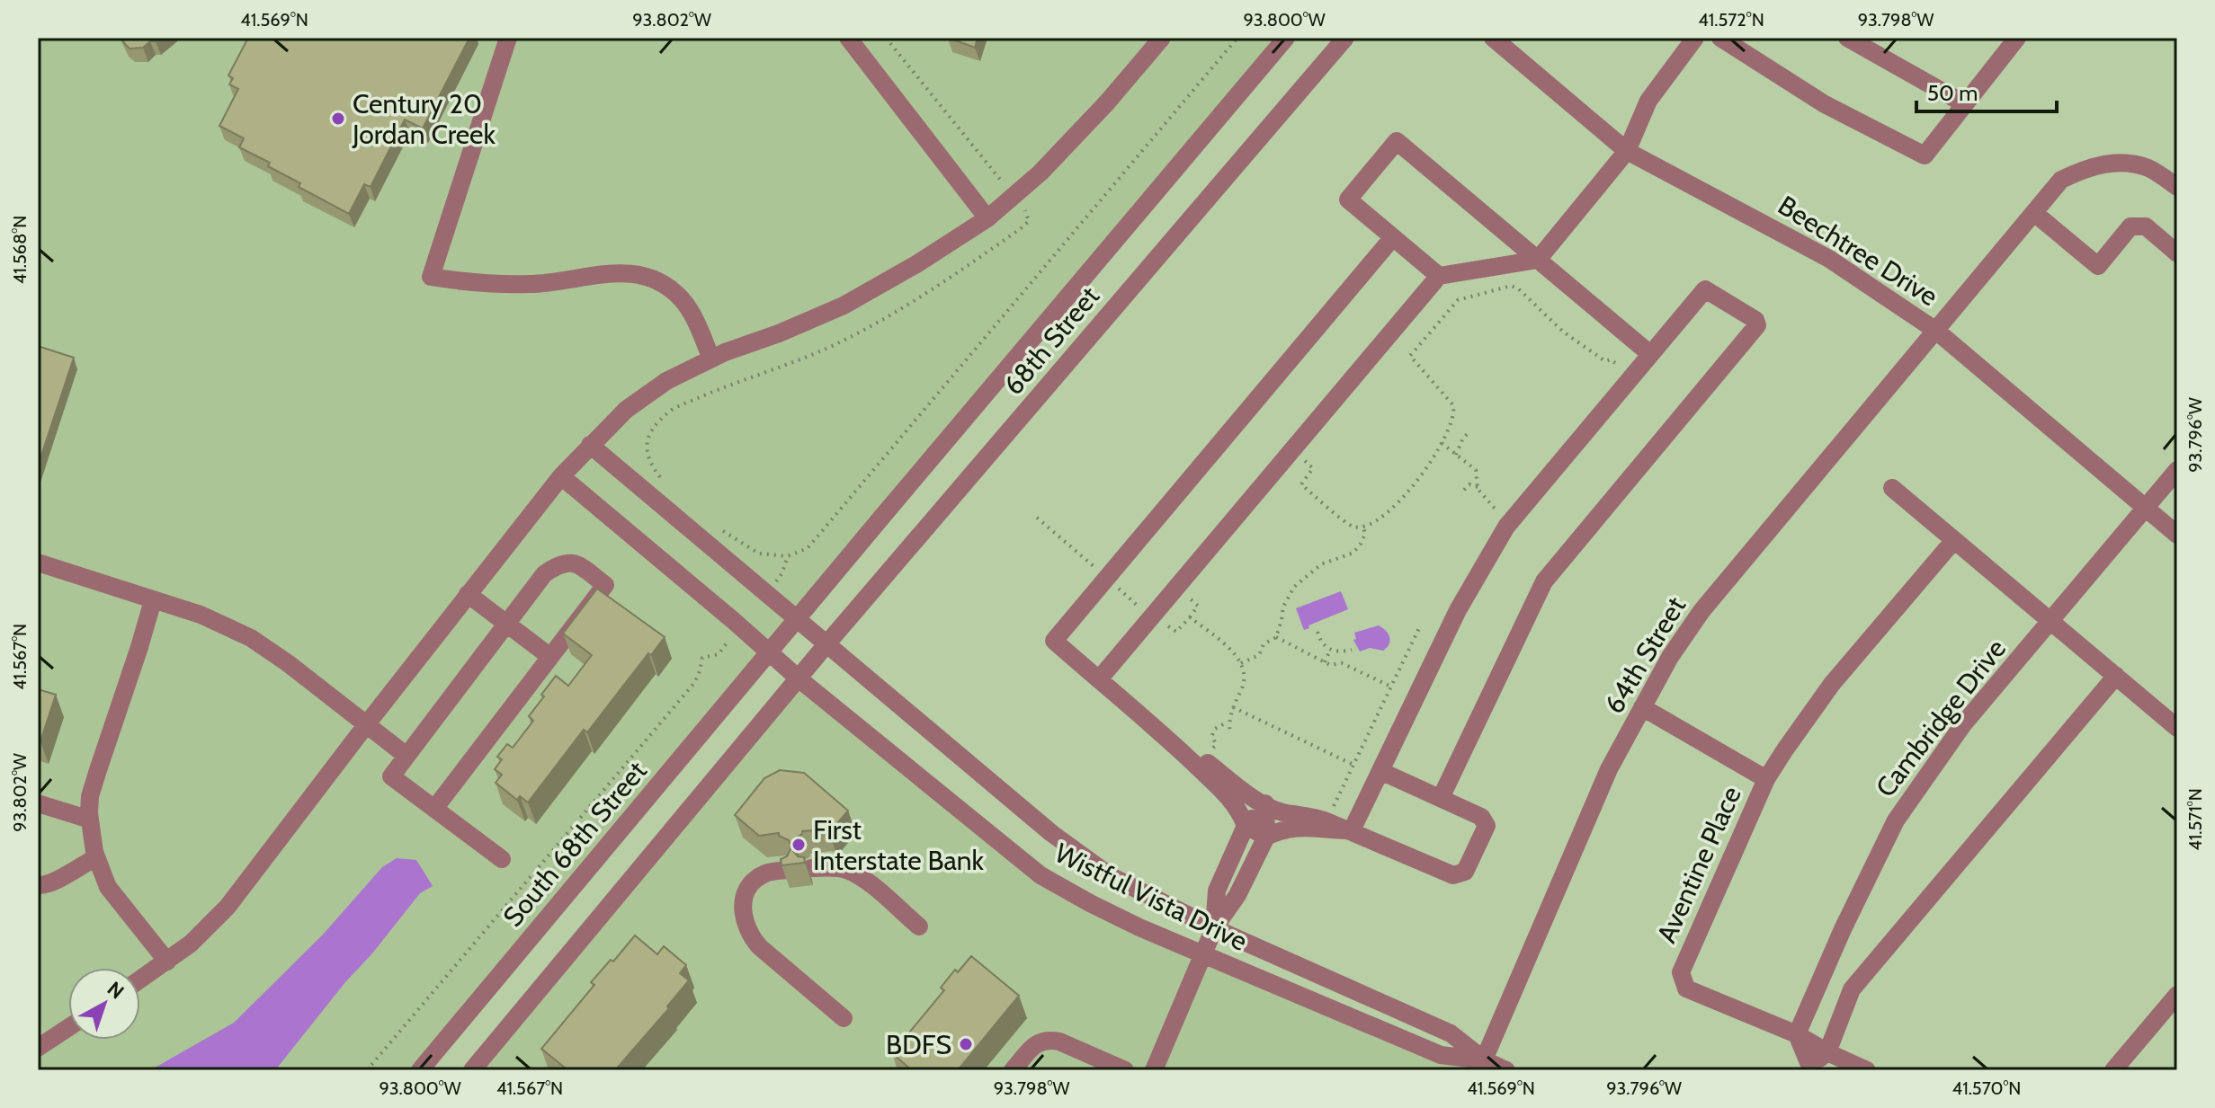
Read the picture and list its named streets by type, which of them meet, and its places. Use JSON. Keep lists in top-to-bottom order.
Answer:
{
  "streets": {
    "street": [
      "Beechtree Drive",
      "68th Street",
      "64th Street",
      "Cambridge Drive",
      "South 68th Street",
      "Aventine Place",
      "Wistful Vista Drive"
    ]
  },
  "crossings": [
    ["Beechtree Drive", "64th Street"],
    ["Beechtree Drive", "Cambridge Drive"],
    ["68th Street", "South 68th Street"],
    ["68th Street", "Wistful Vista Drive"],
    ["64th Street", "Aventine Place"],
    ["64th Street", "Wistful Vista Drive"],
    ["Cambridge Drive", "Aventine Place"],
    ["South 68th Street", "Wistful Vista Drive"]
  ],
  "places": ["Century 20 Jordan Creek", "First Interstate Bank", "BDFS"],
  "scale_bar": "50 m",
  "north": "top right",
  "coordinates": [
    "41.569°N",
    "93.802°W",
    "93.800°W",
    "41.572°N",
    "93.798°W",
    "41.568°N",
    "93.796°W",
    "41.567°N",
    "41.571°N",
    "41.570°N"
  ]
}
